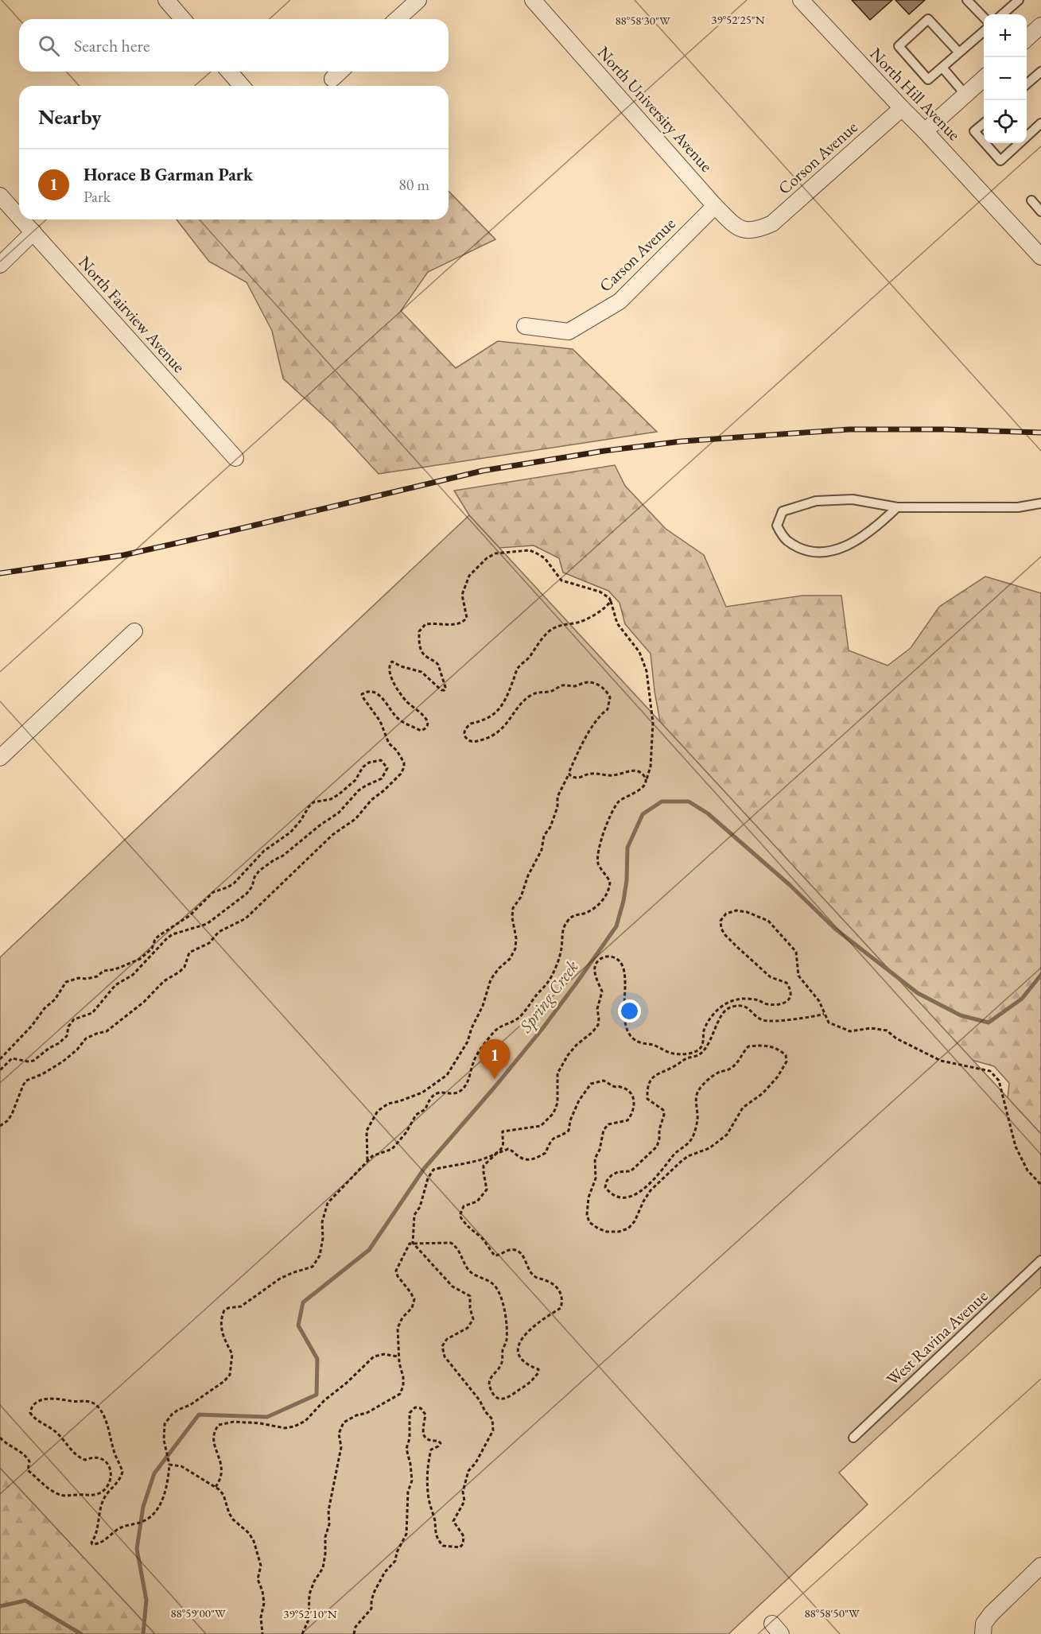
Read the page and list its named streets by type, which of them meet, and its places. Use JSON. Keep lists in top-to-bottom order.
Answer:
{
  "streets": {
    "street": [
      "North Hill Avenue",
      "North University Avenue",
      "Corson Avenue",
      "Carson Avenue",
      "North Fairview Avenue"
    ],
    "lane": ["West Ravina Avenue"]
  },
  "crossings": [
    ["North Hill Avenue", "Corson Avenue"],
    ["North University Avenue", "Corson Avenue"],
    ["North University Avenue", "Carson Avenue"]
  ],
  "water": ["Spring Creek"],
  "page": {
    "map_buttons": ["+", "−"],
    "search": "Search here",
    "heading": "Nearby",
    "list": [
      {
        "mark": "1",
        "name": "Horace B Garman Park",
        "note": "Park",
        "value": "80 m"
      }
    ],
    "pins": "1"
  },
  "coordinates": [
    "39°52'25\"N",
    "88°58'30\"W",
    "88°59'00\"W",
    "88°58'50\"W",
    "39°52'10\"N"
  ]
}
